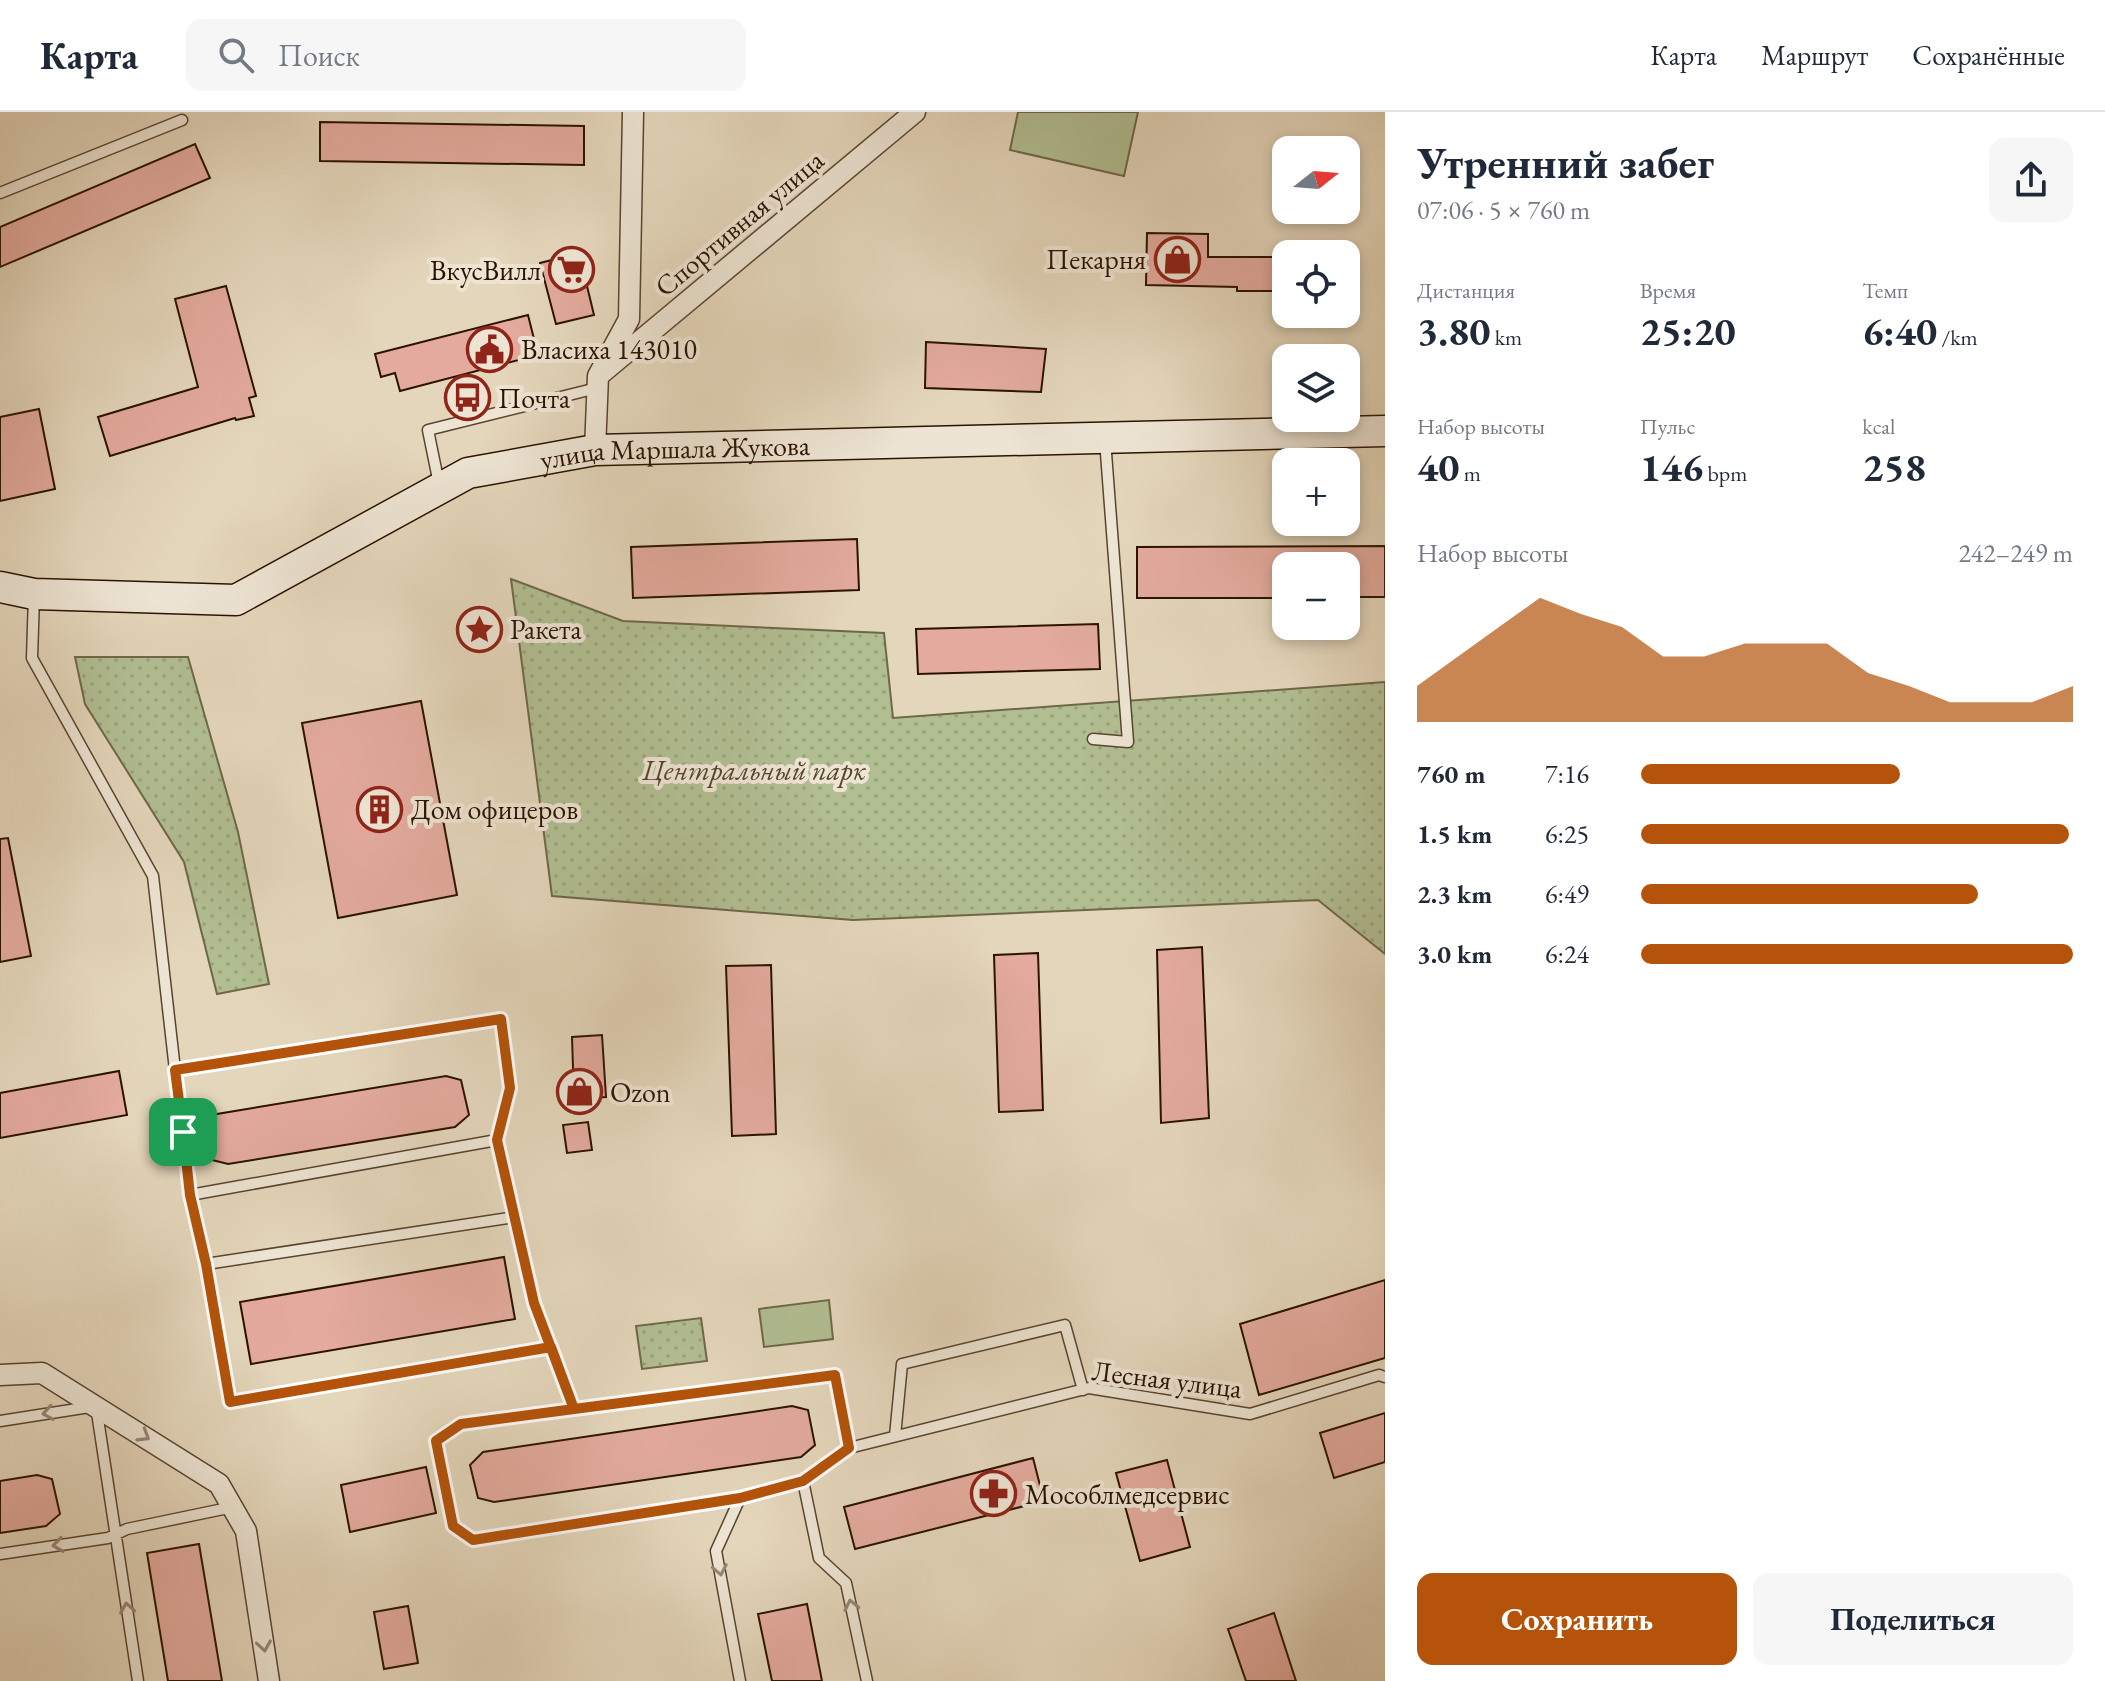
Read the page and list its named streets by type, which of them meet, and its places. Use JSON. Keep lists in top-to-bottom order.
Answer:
{
  "streets": {
    "street": ["Спортивная улица", "улица Маршала Жукова"],
    "lane": ["Лесная улица"]
  },
  "parks": ["Центральный парк"],
  "places": {
    "shop": ["Пекарня", "Ozon"],
    "supermarket": ["ВкусВилл"],
    "public building": ["Власиха 143010"],
    "bus stop": ["Почта"],
    "place": ["Ракета"],
    "building": ["Дом офицеров"],
    "pharmacy": ["Мособлмедсервис"]
  },
  "north": "right",
  "page": {
    "header": "Карта",
    "search": "Поиск",
    "nav": ["Карта", "Маршрут", "Сохранённые"],
    "heading": ["Утренний забег", "07:06 · 5 × 760 m"],
    "map_buttons": ["+", "−"],
    "stats": [
      ["Дистанция", "3.80 km"],
      ["Время", "25:20"],
      ["Темп", "6:40 /km"],
      ["Набор высоты", "40 m"],
      ["Пульс", "146 bpm"],
      ["kcal", "258"]
    ],
    "chart": ["Набор высоты", "242–249 m"],
    "list": [
      {
        "name": "760 m",
        "note": "7:16"
      },
      {
        "name": "1.5 km",
        "note": "6:25"
      },
      {
        "name": "2.3 km",
        "note": "6:49"
      },
      {
        "name": "3.0 km",
        "note": "6:24"
      }
    ],
    "buttons": ["Сохранить", "Поделиться"]
  }
}
